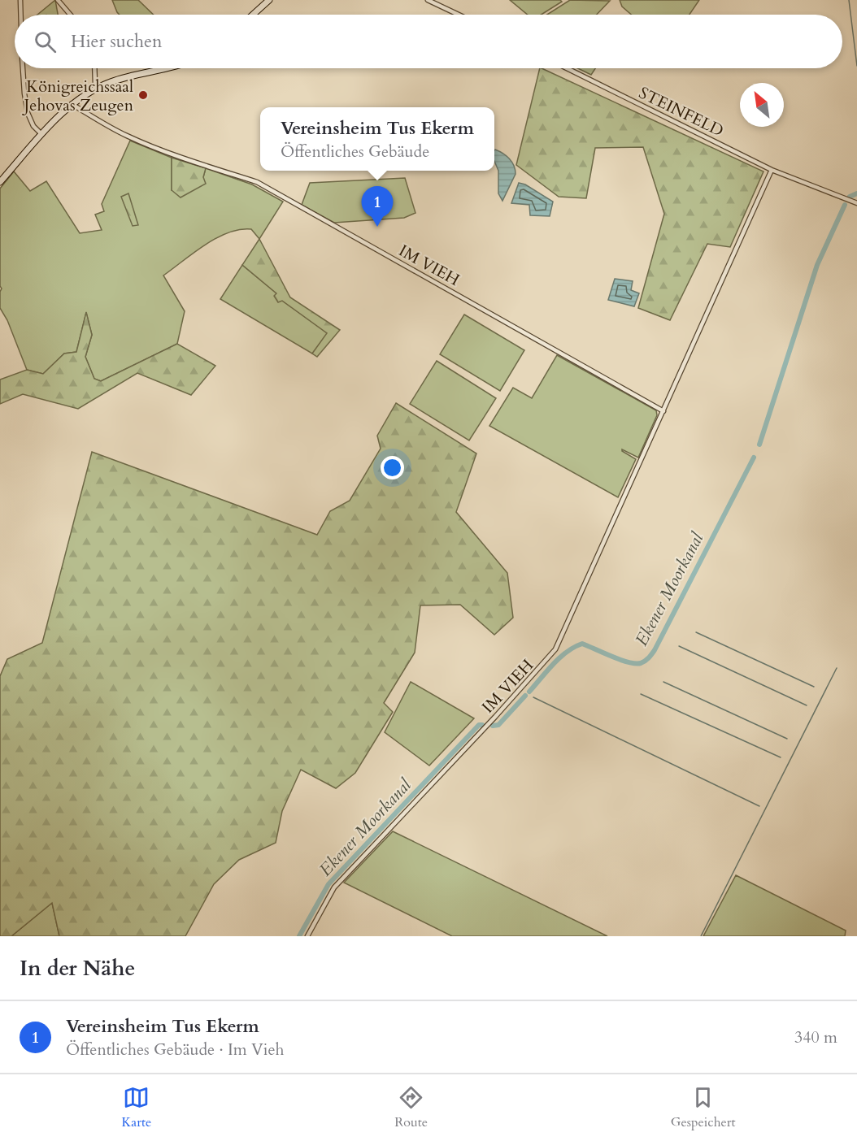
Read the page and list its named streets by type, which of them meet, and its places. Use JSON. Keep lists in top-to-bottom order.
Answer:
{
  "streets": {
    "street": ["STEINFELD", "IM VIEH"]
  },
  "crossings": [
    ["STEINFELD", "IM VIEH"]
  ],
  "water": ["Ekener Moorkanal"],
  "places": ["Königreichssaal Jehovas Zeugen"],
  "north": "top left",
  "page": {
    "search": "Hier suchen",
    "popup": ["Vereinsheim Tus Ekerm", "Öffentliches Gebäude"],
    "pins": "1",
    "heading": "In der Nähe",
    "list": [
      {
        "mark": "1",
        "name": "Vereinsheim Tus Ekerm",
        "note": "Öffentliches Gebäude · Im Vieh",
        "value": "340 m"
      }
    ],
    "nav": ["Karte", "Route", "Gespeichert"]
  }
}
